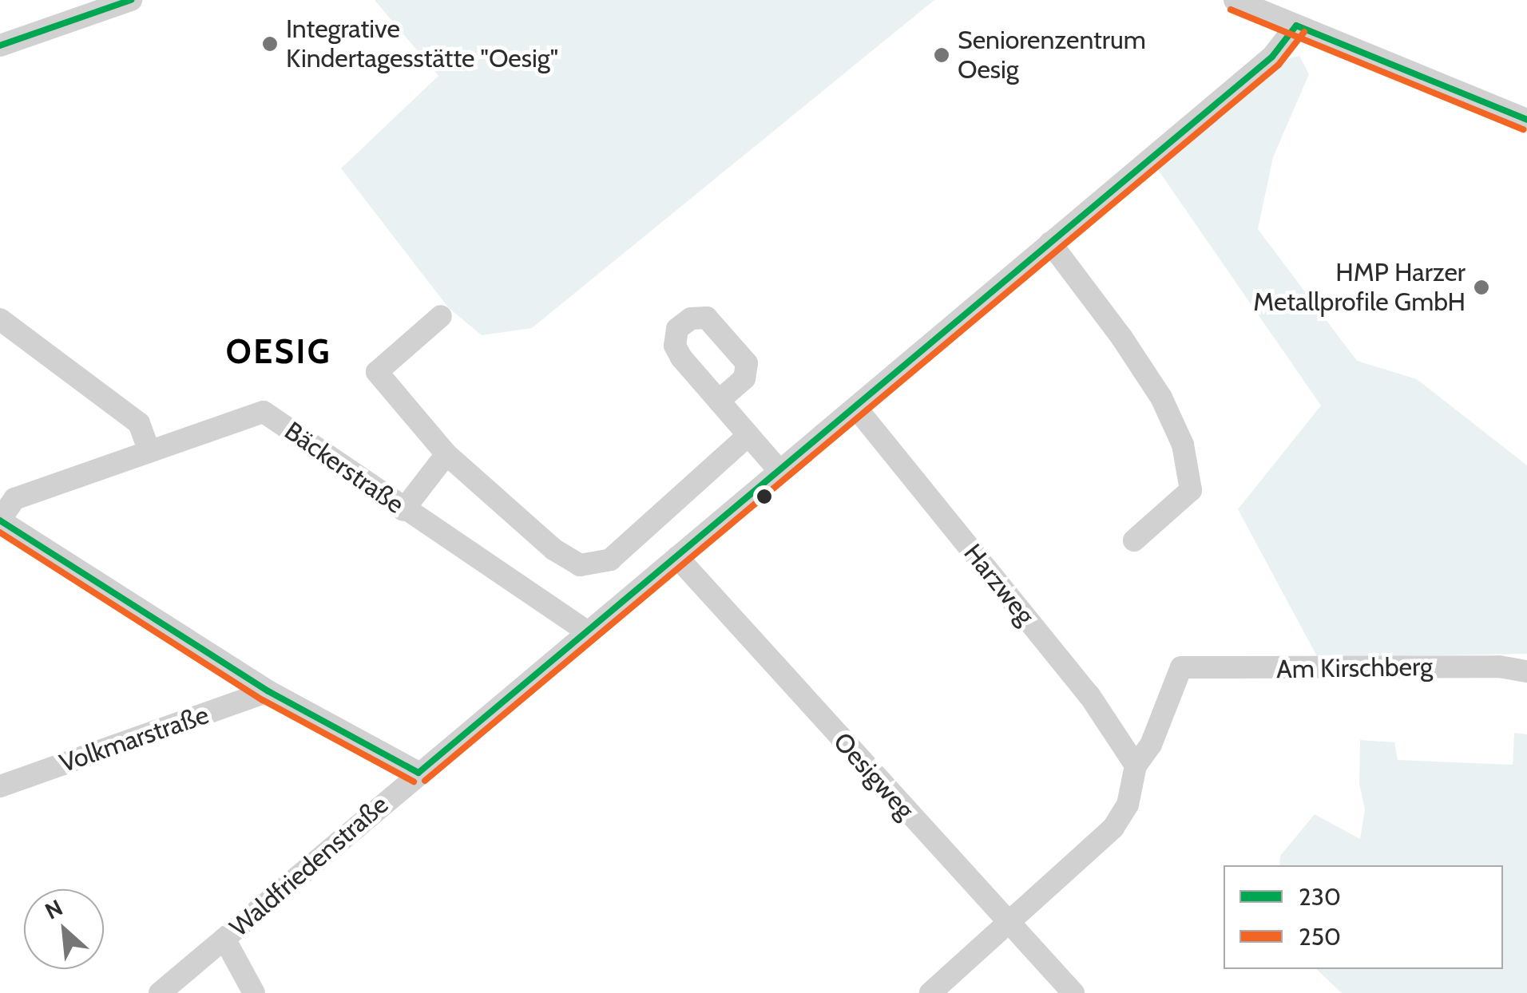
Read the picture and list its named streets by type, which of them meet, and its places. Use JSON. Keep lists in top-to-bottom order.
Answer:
{
  "streets": {
    "street": [
      "Bäckerstraße",
      "Harzweg",
      "Am Kirschberg",
      "Volkmarstraße",
      "Oesigweg",
      "Waldfriedenstraße"
    ]
  },
  "crossings": [
    ["Bäckerstraße", "Waldfriedenstraße"],
    ["Harzweg", "Am Kirschberg"],
    ["Harzweg", "Waldfriedenstraße"],
    ["Oesigweg", "Waldfriedenstraße"]
  ],
  "districts": ["OESIG"],
  "places": ["Integrative Kindertagesstätte \"Oesig\"", "Seniorenzentrum Oesig", "HMP Harzer Metallprofile GmbH"],
  "lines": ["transit line 230", "transit line 250"],
  "legend": ["230", "250"],
  "north": "top left"
}
